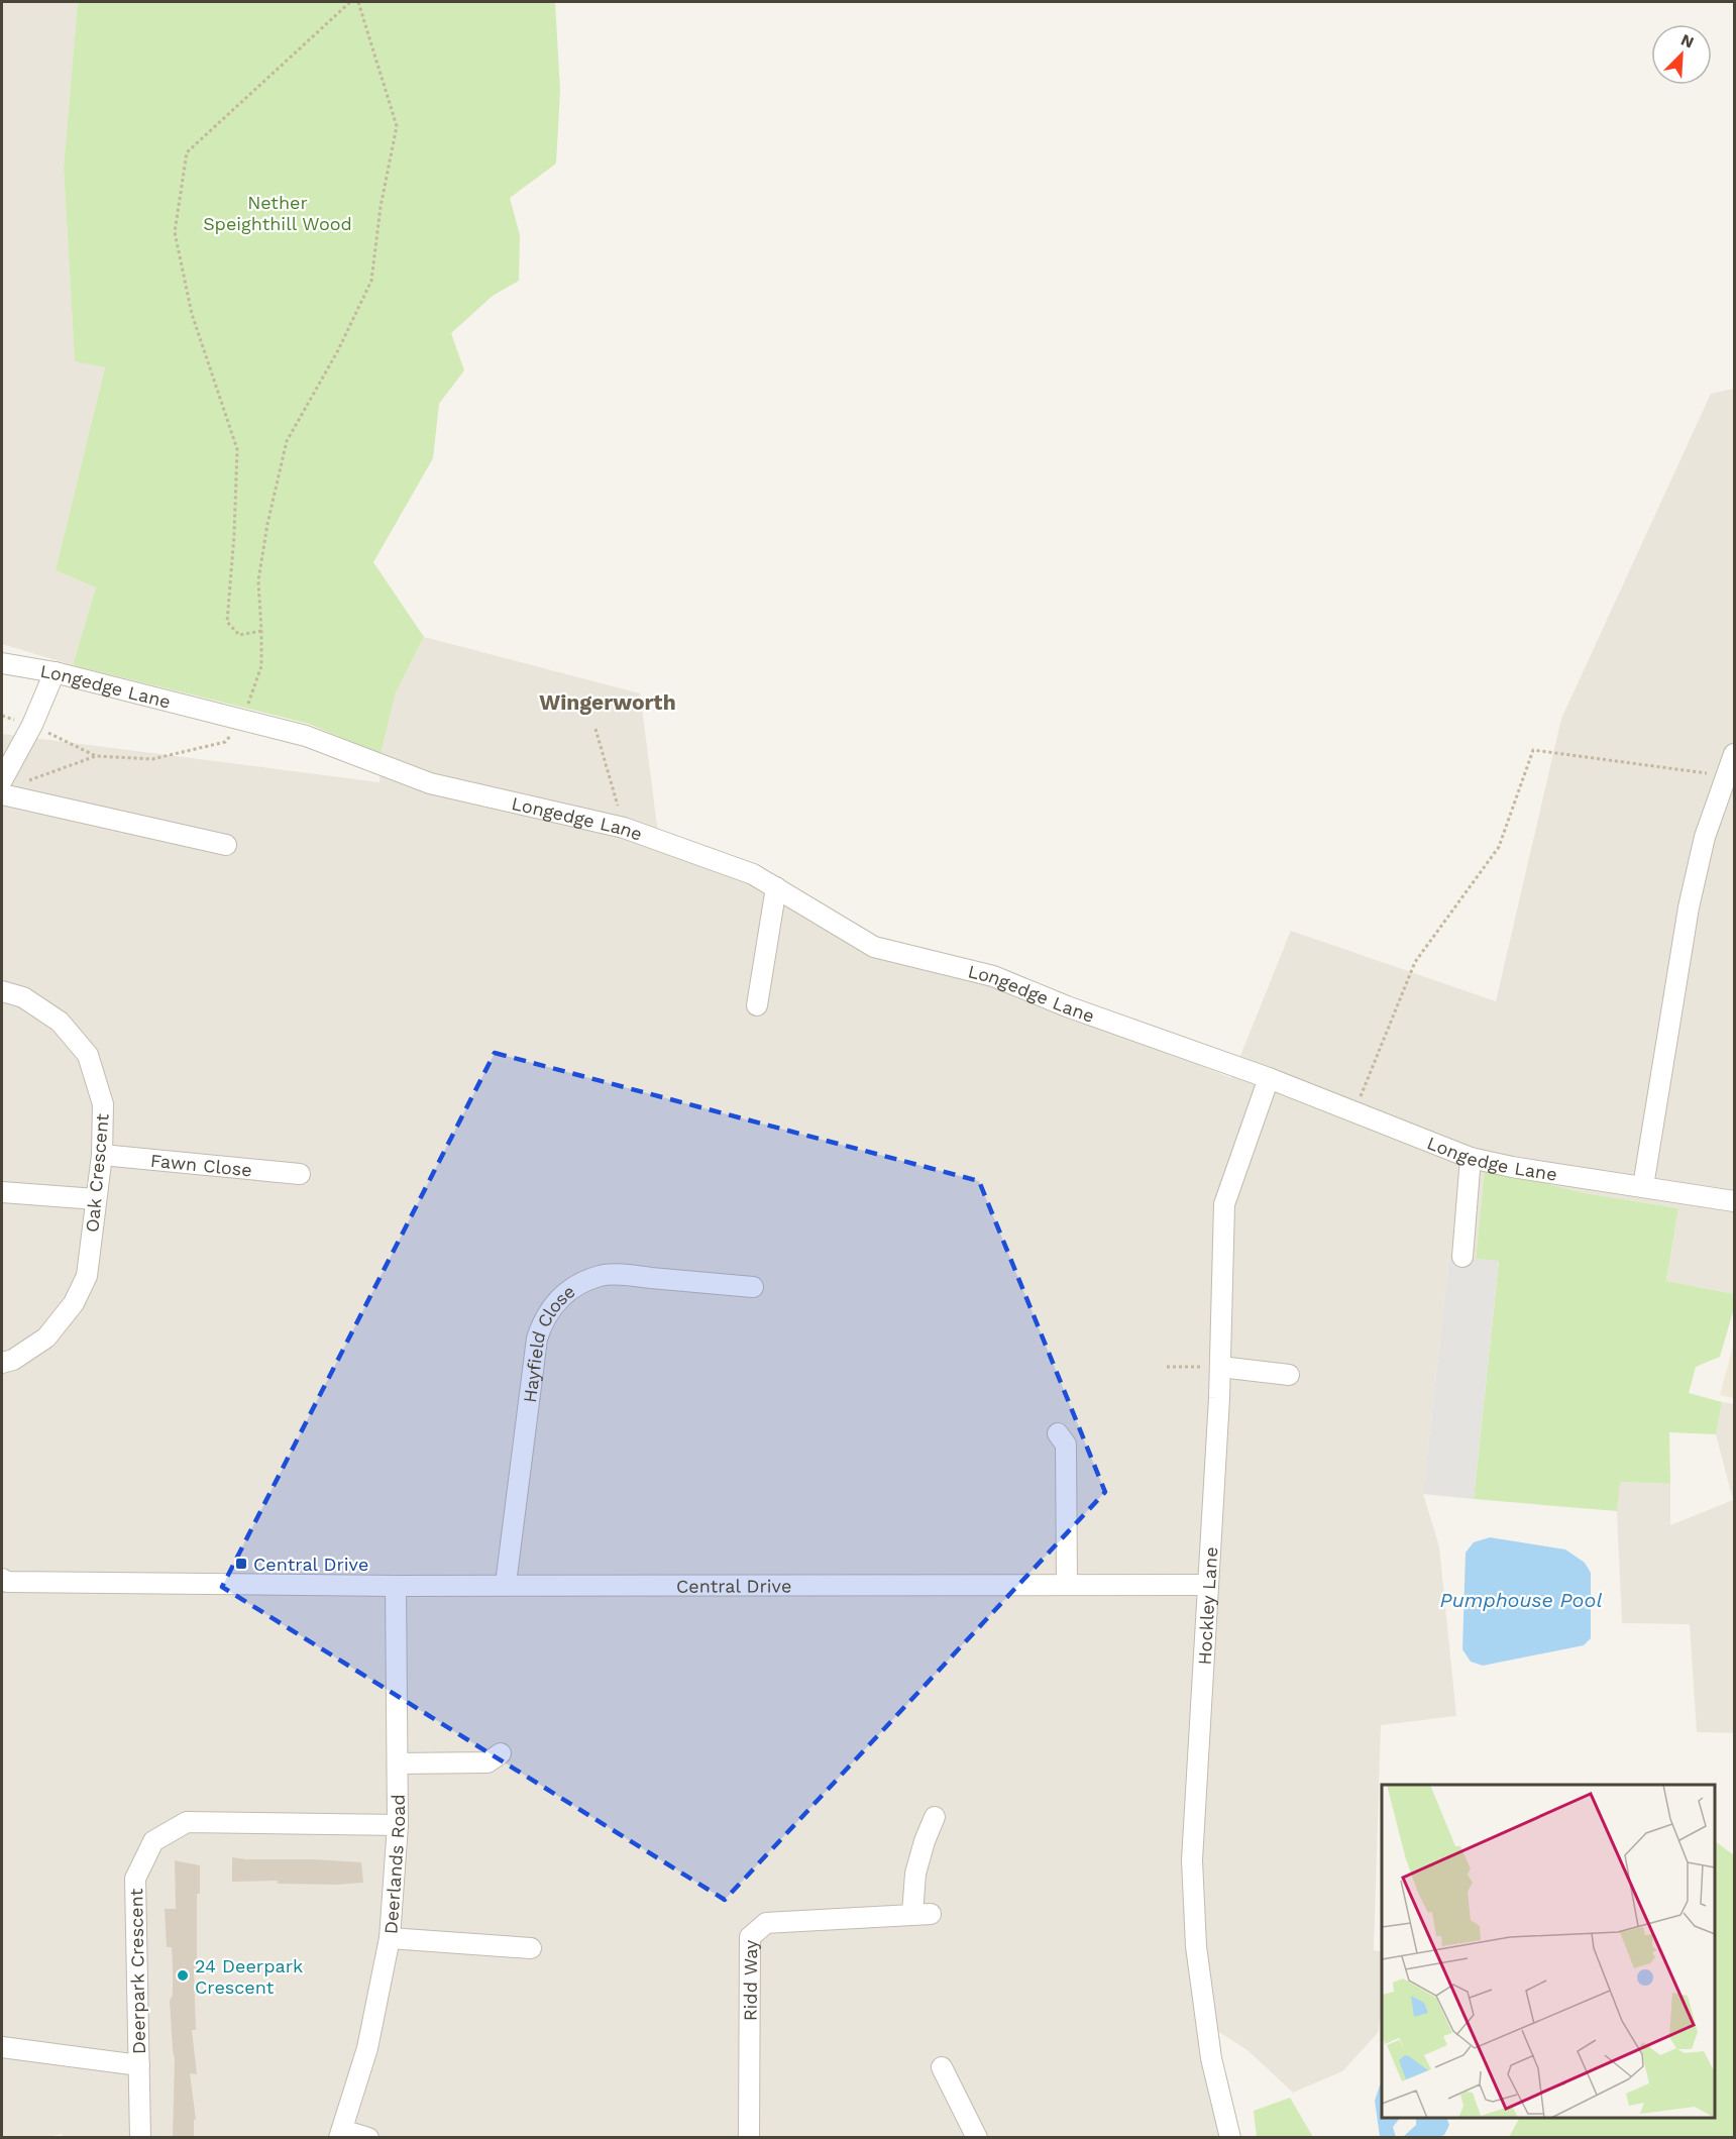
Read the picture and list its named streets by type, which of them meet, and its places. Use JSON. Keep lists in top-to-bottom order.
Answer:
{
  "streets": {
    "street": [
      "Longedge Lane",
      "Fawn Close",
      "Oak Crescent",
      "Hayfield Close",
      "Central Drive",
      "Hockley Lane",
      "Deerlands Road",
      "Deerpark Crescent",
      "Ridd Way"
    ]
  },
  "crossings": [
    ["Longedge Lane", "Hockley Lane"],
    ["Fawn Close", "Oak Crescent"],
    ["Hayfield Close", "Central Drive"],
    ["Central Drive", "Hockley Lane"],
    ["Central Drive", "Deerlands Road"],
    ["Deerlands Road", "Deerpark Crescent"]
  ],
  "districts": ["Wingerworth"],
  "water": ["Pumphouse Pool"],
  "parks": ["Nether Speighthill Wood"],
  "places": {
    "transit": ["Central Drive"],
    "other": ["24 Deerpark Crescent"]
  },
  "north": "top right"
}
